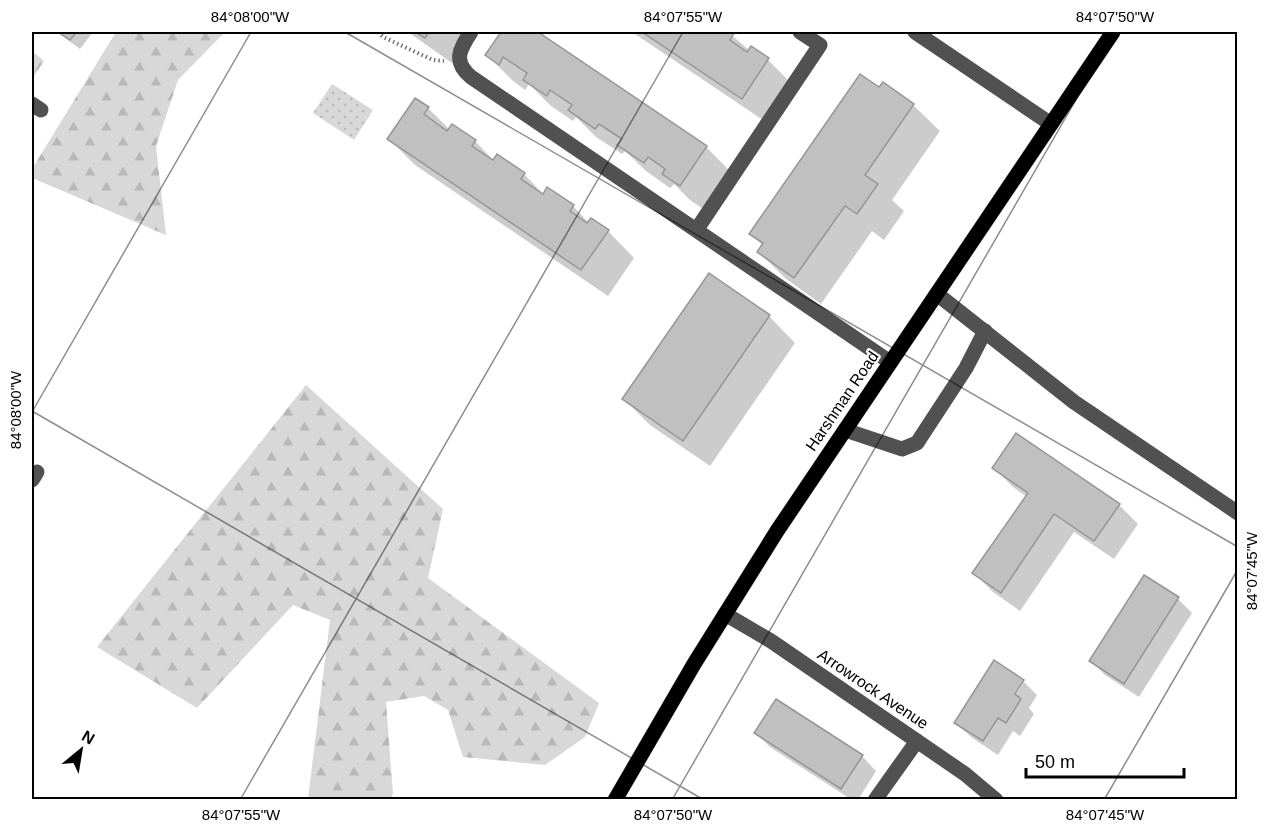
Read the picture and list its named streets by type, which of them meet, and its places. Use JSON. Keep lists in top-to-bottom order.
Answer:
{
  "streets": {
    "main road": ["Harshman Road"],
    "street": ["Arrowrock Avenue"]
  },
  "crossings": [
    ["Harshman Road", "Arrowrock Avenue"]
  ],
  "scale_bar": "50 m",
  "north": "top right",
  "coordinates": [
    "84°08'00\"W",
    "84°07'55\"W",
    "84°07'50\"W",
    "84°07'45\"W"
  ]
}
